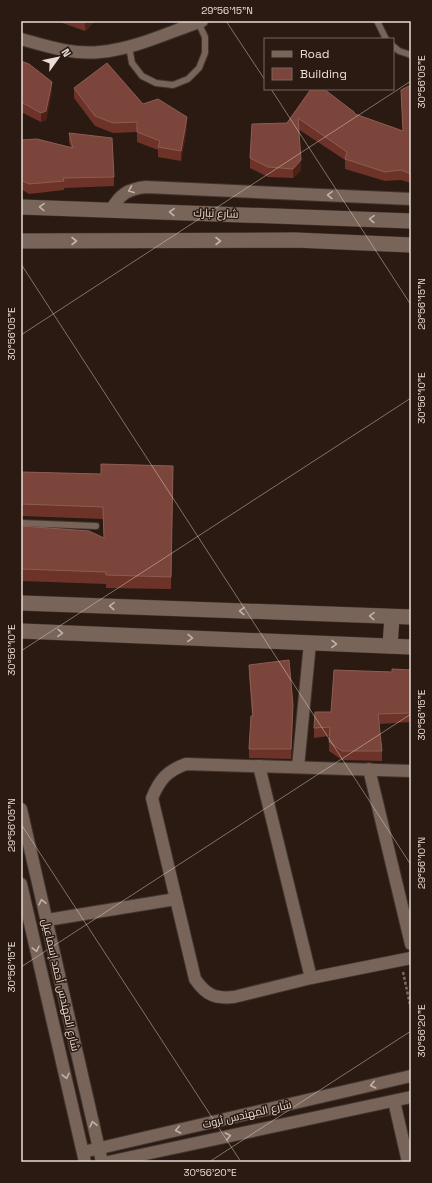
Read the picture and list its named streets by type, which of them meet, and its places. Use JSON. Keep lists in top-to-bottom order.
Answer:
{
  "streets": {
    "street": ["شارع تبارك", "شارع المهندس أحمد إسماعيل", "شارع المهندس ثروت"]
  },
  "crossings": [
    ["شارع المهندس أحمد إسماعيل", "شارع المهندس ثروت"]
  ],
  "legend": ["Road", "Building"],
  "north": "top right",
  "coordinates": [
    "29°56'15\"N",
    "30°56'05\"E",
    "30°56'10\"E",
    "30°56'15\"E",
    "29°56'05\"N",
    "29°56'10\"N",
    "30°56'20\"E"
  ]
}
